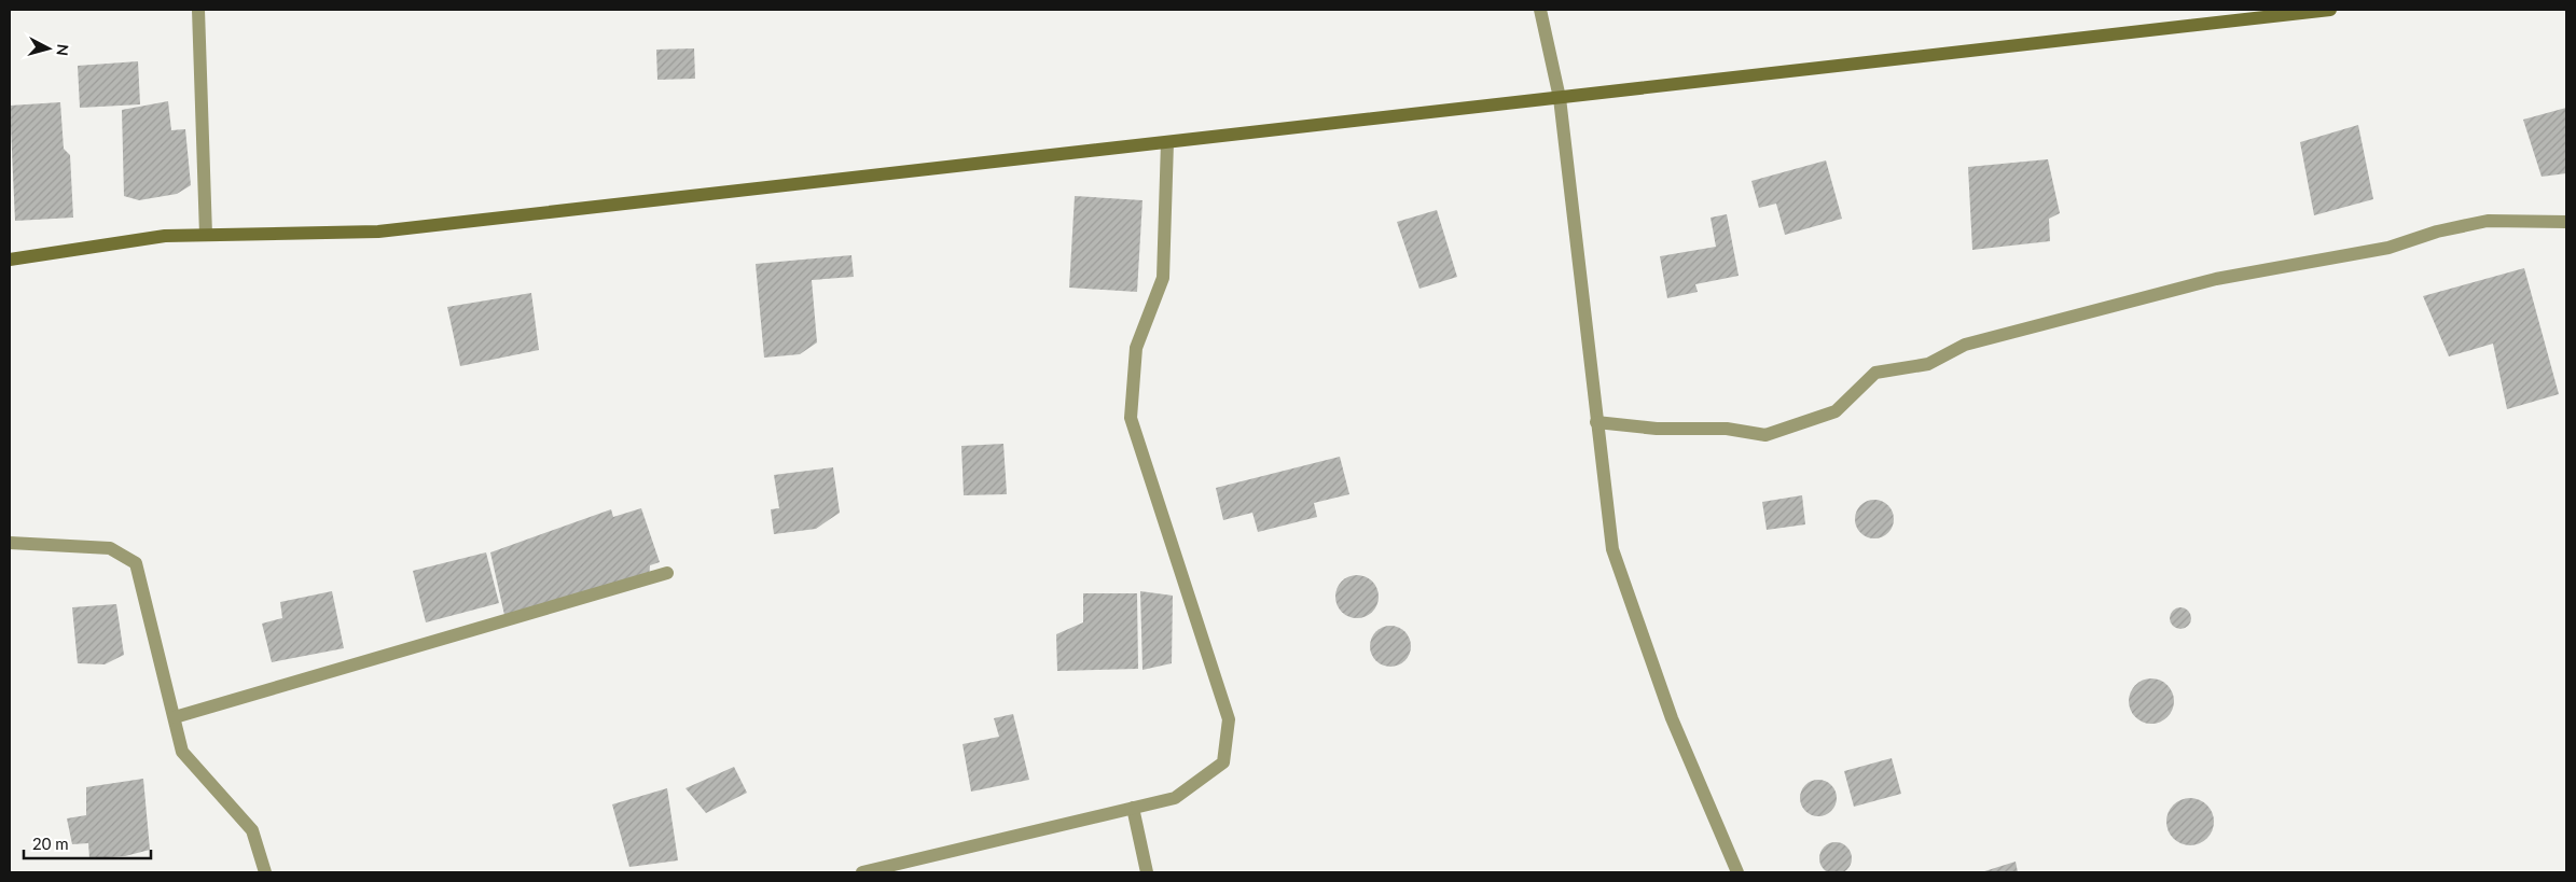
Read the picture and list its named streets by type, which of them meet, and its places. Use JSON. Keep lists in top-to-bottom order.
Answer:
{
  "scale_bar": "20 m",
  "north": "right"
}
